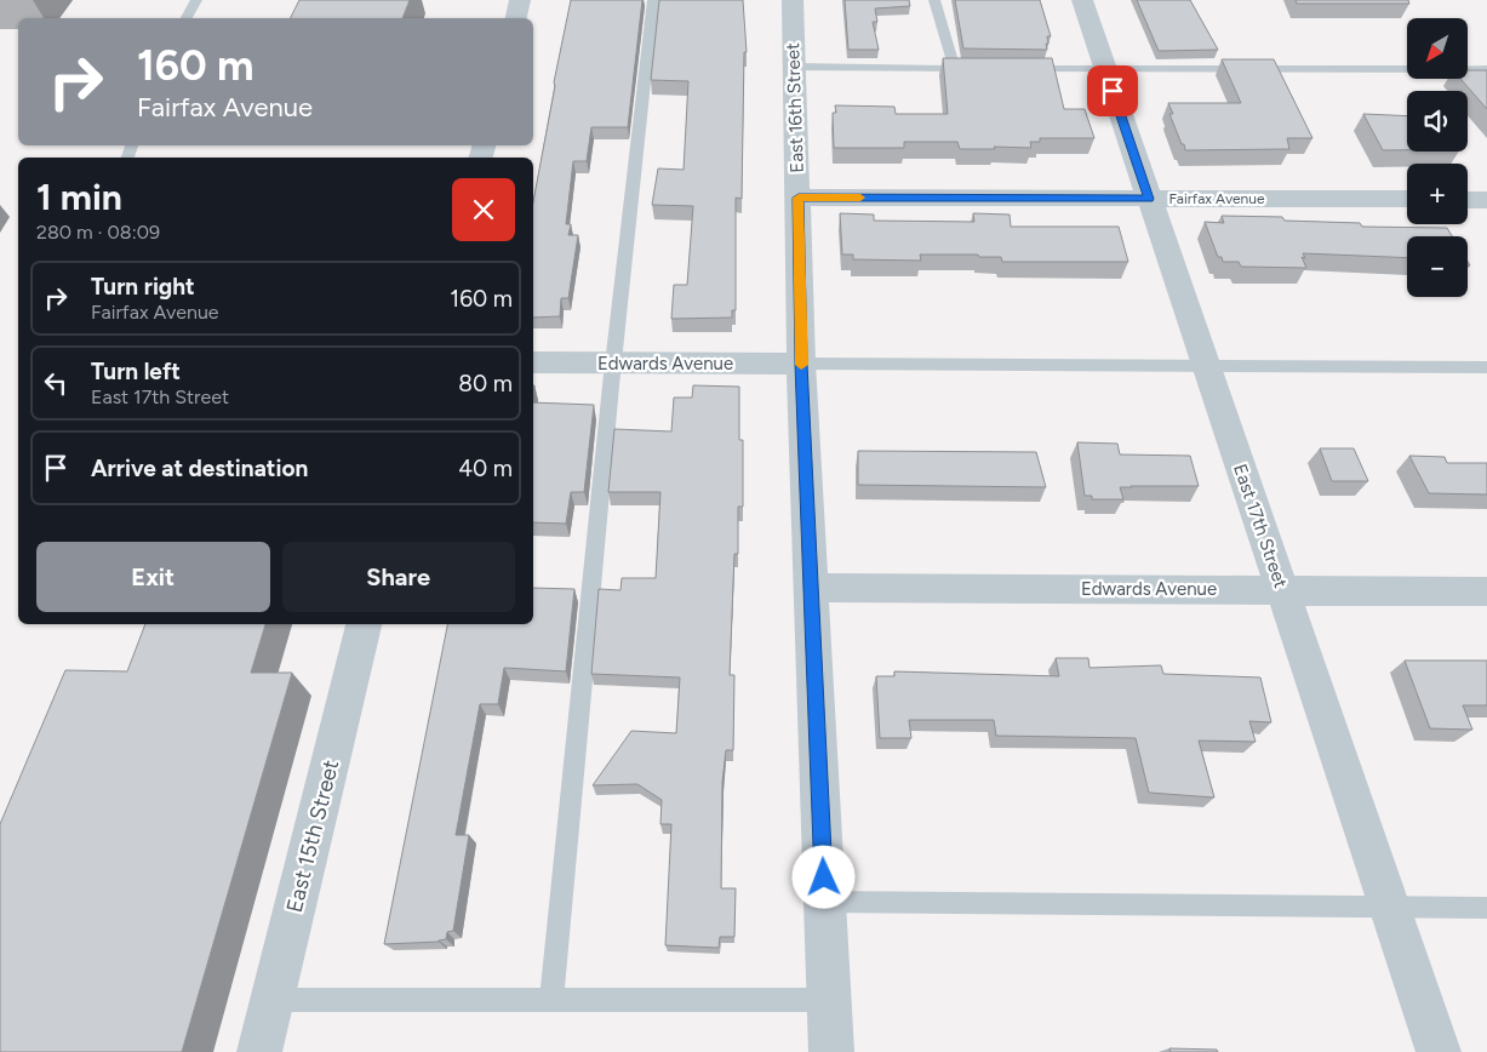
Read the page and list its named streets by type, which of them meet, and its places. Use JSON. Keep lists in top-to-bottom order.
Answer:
{
  "streets": {
    "street": [
      "East 16th Street",
      "Fairfax Avenue",
      "Edwards Avenue",
      "East 17th Street",
      "East 15th Street"
    ]
  },
  "crossings": [
    ["East 16th Street", "Fairfax Avenue"],
    ["East 16th Street", "Edwards Avenue"],
    ["Fairfax Avenue", "East 17th Street"],
    ["Edwards Avenue", "East 17th Street"]
  ],
  "north": "bottom left",
  "page": {
    "map_buttons": ["+", "−"],
    "turn": ["160 m", "Fairfax Avenue"],
    "heading": ["1 min", "280 m · 08:09"],
    "list": [
      {
        "name": "Turn right",
        "note": "Fairfax Avenue",
        "value": "160 m"
      },
      {
        "name": "Turn left",
        "note": "East 17th Street",
        "value": "80 m"
      },
      {
        "name": "Arrive at destination",
        "value": "40 m"
      }
    ],
    "buttons": ["Exit", "Share"]
  }
}
